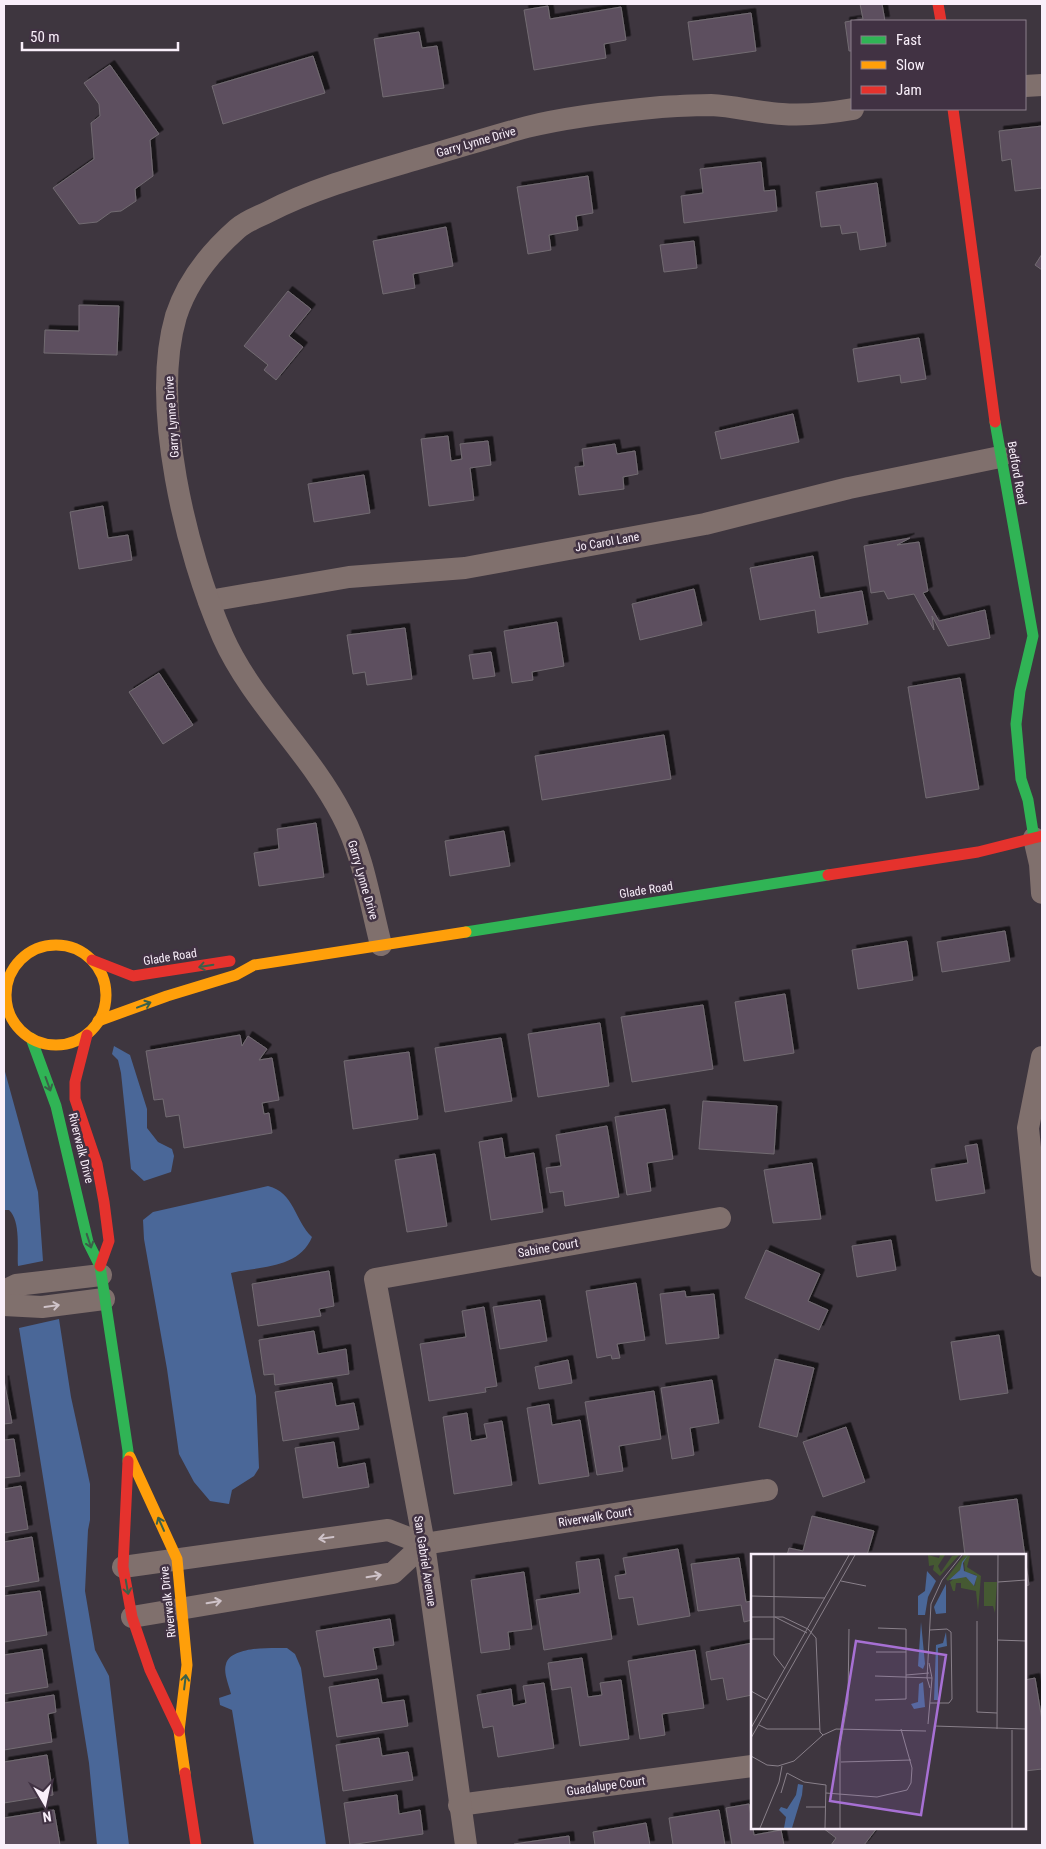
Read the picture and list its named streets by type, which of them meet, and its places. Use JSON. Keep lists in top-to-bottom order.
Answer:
{
  "streets": {
    "street": [
      "Garry Lynne Drive",
      "Bedford Road",
      "Jo Carol Lane",
      "Glade Road",
      "Riverwalk Drive",
      "Sabine Court",
      "Riverwalk Court",
      "San Gabriel Avenue",
      "Guadalupe Court"
    ]
  },
  "crossings": [
    ["Garry Lynne Drive", "Jo Carol Lane"],
    ["Garry Lynne Drive", "Glade Road"],
    ["Bedford Road", "Jo Carol Lane"],
    ["Bedford Road", "Glade Road"],
    ["Glade Road", "Riverwalk Drive"],
    ["Sabine Court", "San Gabriel Avenue"],
    ["Riverwalk Court", "San Gabriel Avenue"],
    ["San Gabriel Avenue", "Guadalupe Court"]
  ],
  "legend": ["Fast", "Slow", "Jam"],
  "scale_bar": "50 m",
  "north": "bottom"
}
